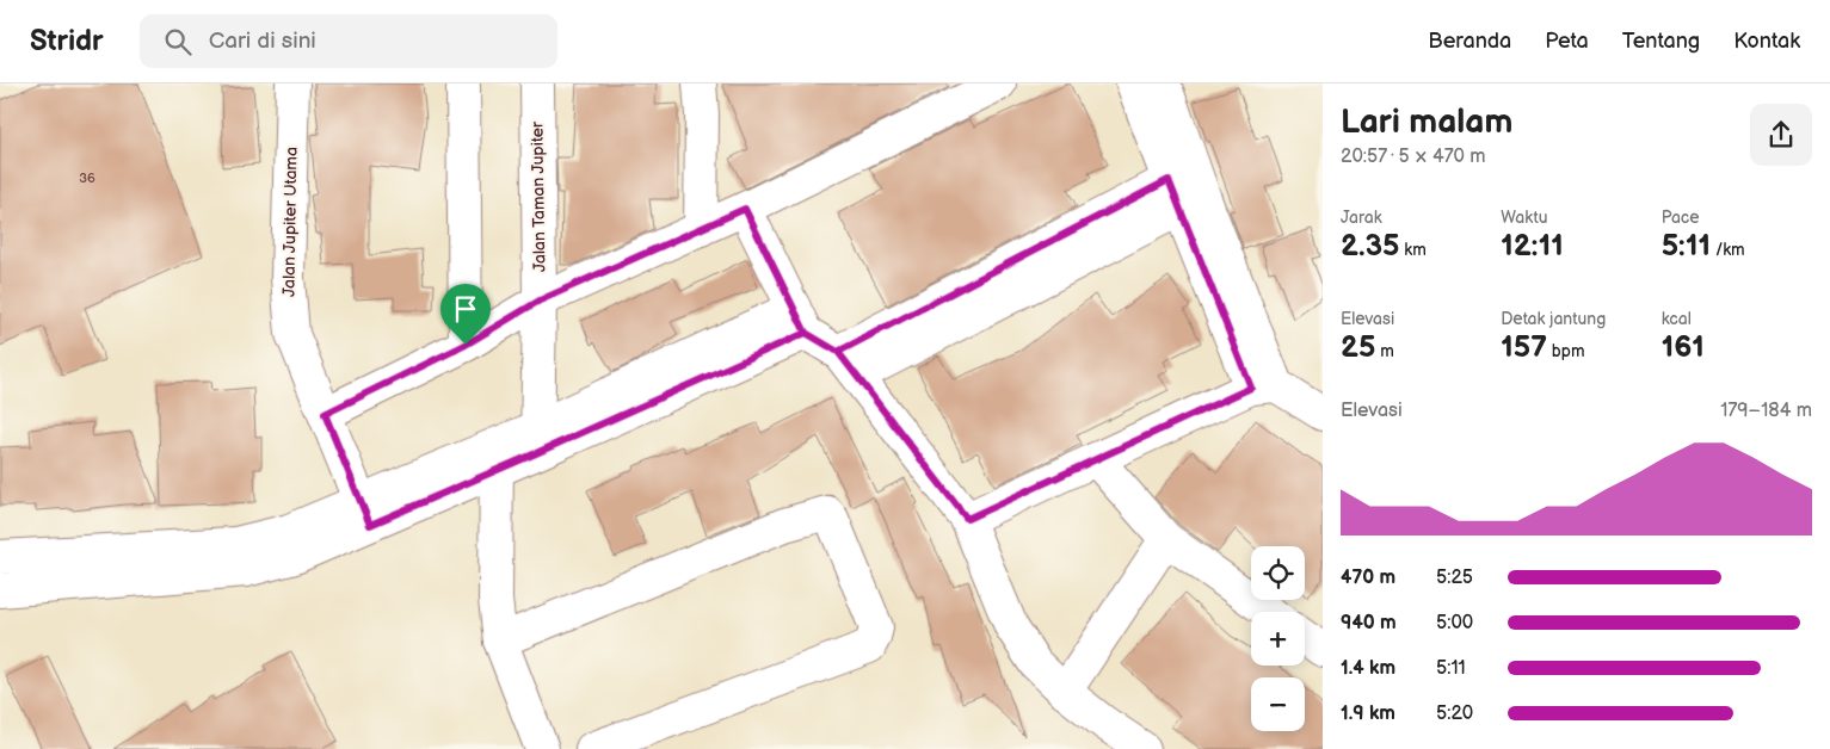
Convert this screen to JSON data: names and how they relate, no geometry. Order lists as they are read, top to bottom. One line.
{"streets":{"street":["Jalan Taman Jupiter","Jalan Jupiter Utama"]},"house_numbers":["36"],"page":{"header":"Stridr","search":"Cari di sini","nav":["Beranda","Peta","Tentang","Kontak"],"heading":["Lari malam","20:57 · 5 × 470 m"],"stats":[["Jarak","2.35 km"],["Waktu","12:11"],["Pace","5:11 /km"],["Elevasi","25 m"],["Detak jantung","157 bpm"],["kcal","161"]],"chart":["Elevasi","179–184 m"],"map_buttons":["+","−"],"list":[{"name":"470 m","note":"5:25"},{"name":"940 m","note":"5:00"},{"name":"1.4 km","note":"5:11"},{"name":"1.9 km","note":"5:20"}]}}
